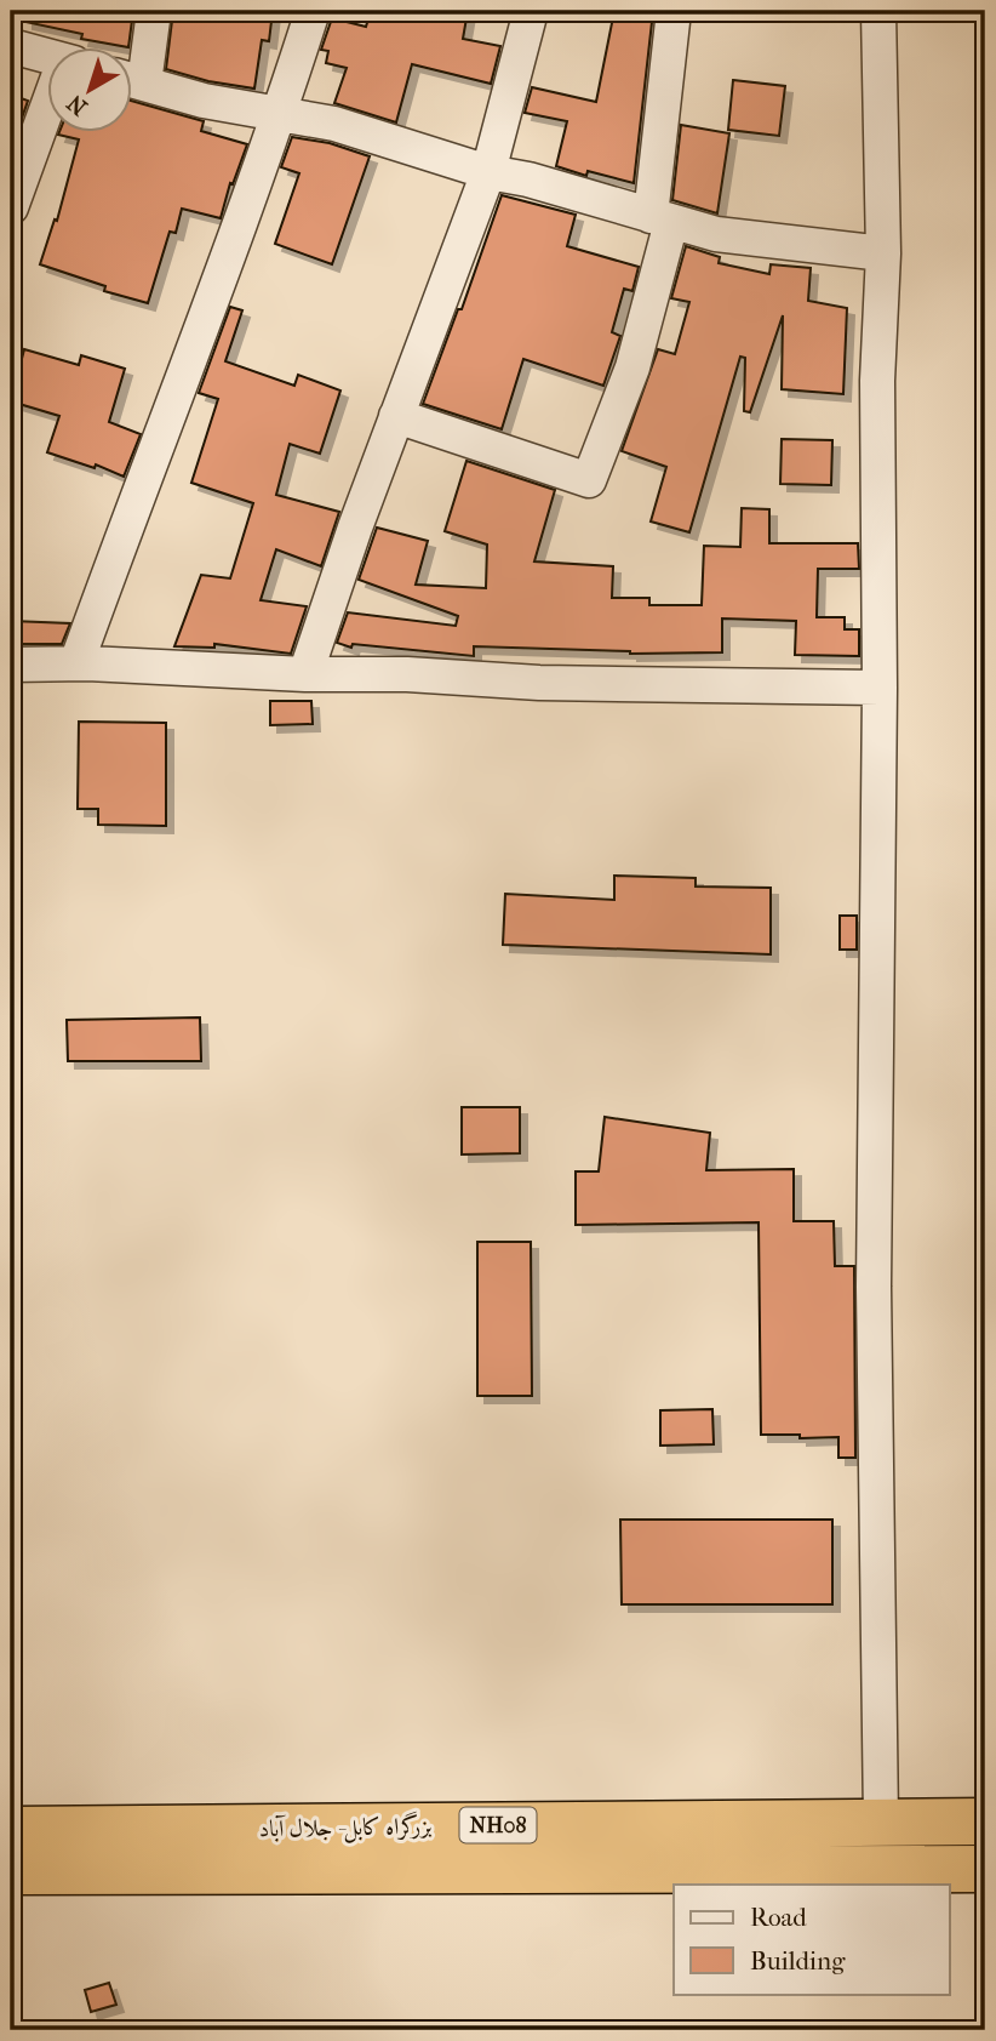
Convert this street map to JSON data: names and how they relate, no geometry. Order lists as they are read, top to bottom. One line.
{"streets":{"highway":["NH08","بزرگراه کابل- جلال آباد"]},"legend":["Road","Building"],"north":"bottom left"}
